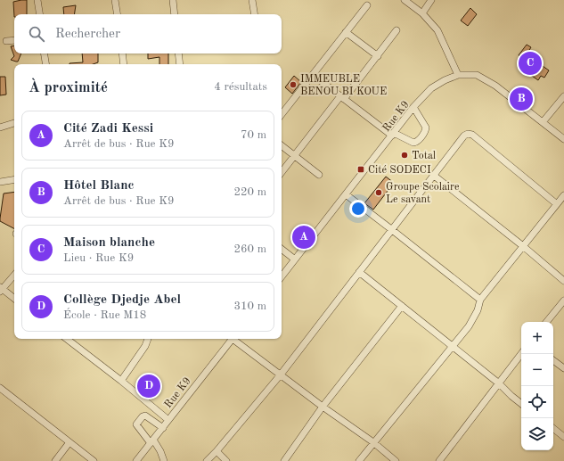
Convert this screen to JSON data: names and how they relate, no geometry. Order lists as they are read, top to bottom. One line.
{"streets":{"street":["Rue K9"]},"places":{"other":["IMMEUBLE BENOU BI KOUE","Total","Groupe Scolaire Le savant"],"transit":["Cité SODECI"]},"page":{"search":"Rechercher","pins":["C","B","A","D"],"heading":["À proximité","4 résultats"],"list":[{"mark":"A","name":"Cité Zadi Kessi","note":"Arrêt de bus · Rue K9","value":"70 m"},{"mark":"B","name":"Hôtel Blanc","note":"Arrêt de bus · Rue K9","value":"220 m"},{"mark":"C","name":"Maison blanche","note":"Lieu · Rue K9","value":"260 m"},{"mark":"D","name":"Collège Djedje Abel","note":"École · Rue M18","value":"310 m"}],"map_buttons":["+","−"]}}
